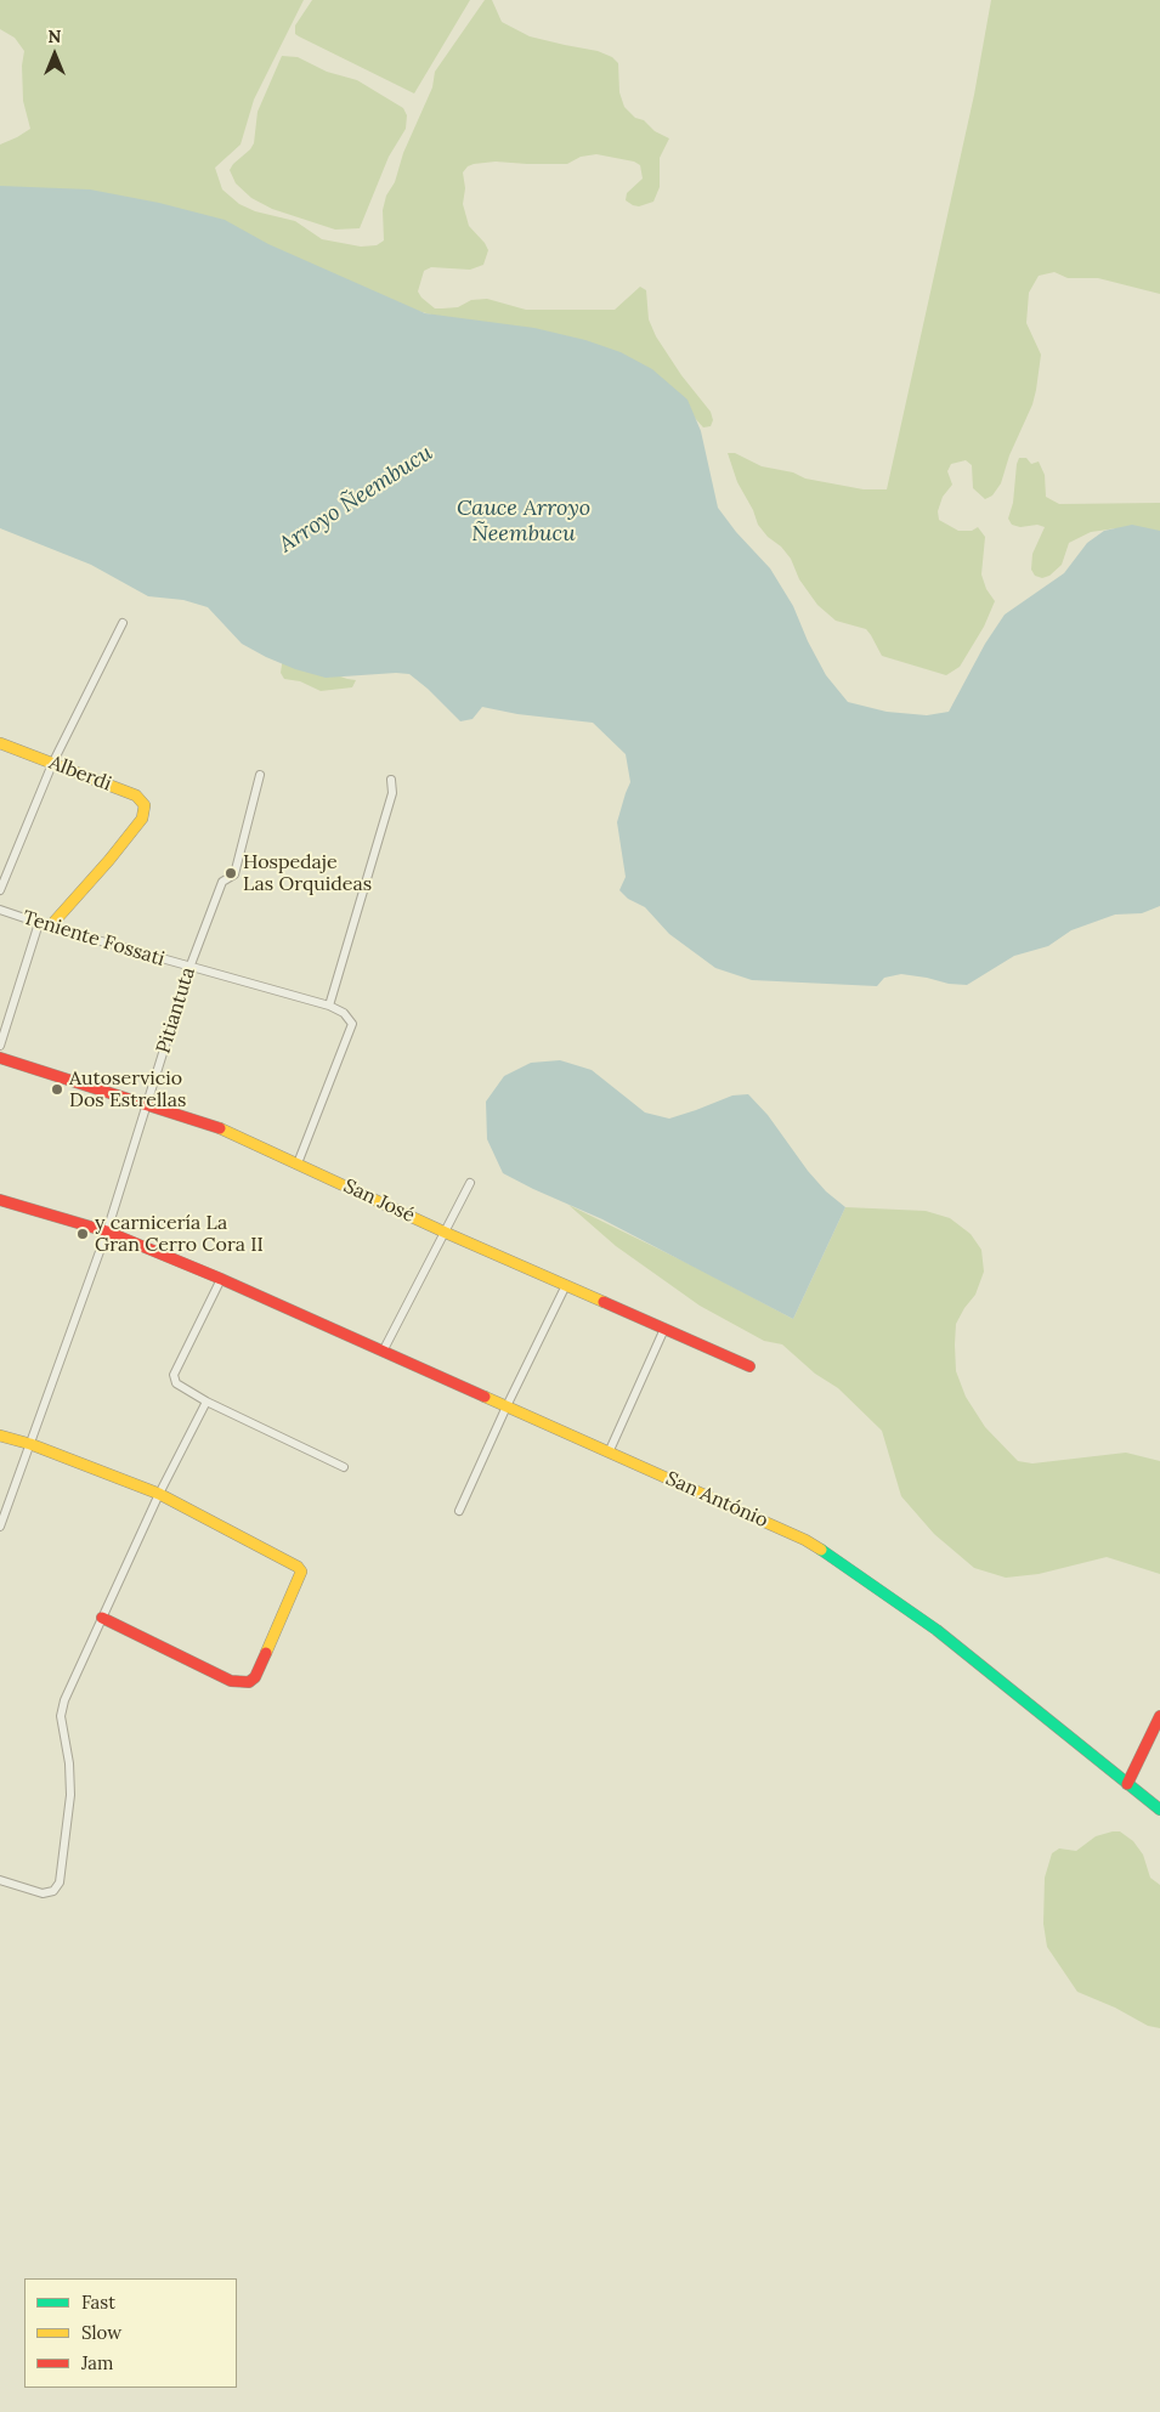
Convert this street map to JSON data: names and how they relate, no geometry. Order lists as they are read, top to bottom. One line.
{"streets":{"street":["Alberdi","Teniente Fossati","Pitiantuta","San José","San António"]},"crossings":[["Alberdi","Teniente Fossati"],["Teniente Fossati","Pitiantuta"],["Pitiantuta","San José"],["Pitiantuta","San António"]],"water":["Arroyo Ñeembucu","Cauce Arroyo Ñeembucu"],"places":["Hospedaje Las Orquideas","Autoservicio Dos Estrellas","y carnicería La Gran Cerro Cora II"],"legend":["Fast","Slow","Jam"],"north":"top"}
